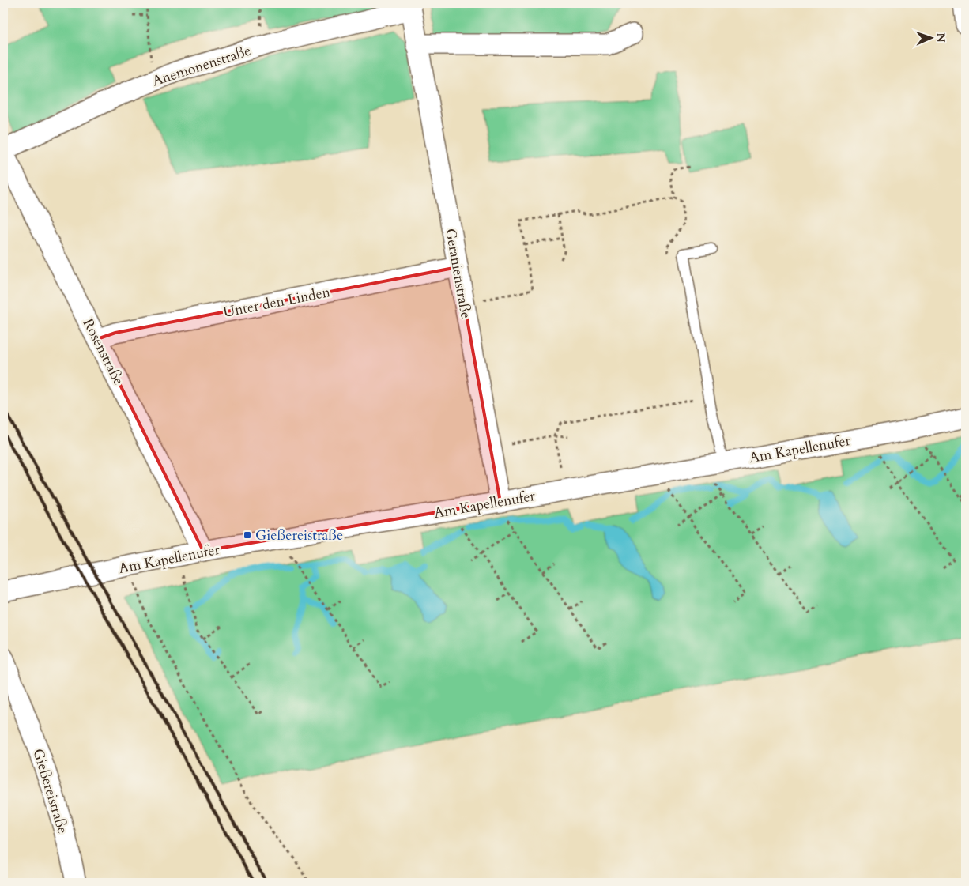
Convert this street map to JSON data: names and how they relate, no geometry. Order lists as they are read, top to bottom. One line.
{"streets":{"street":["Anemonenstraße","Geranienstraße","Unter den Linden","Rosenstraße","Am Kapellenufer","Gießereistraße"]},"crossings":[["Anemonenstraße","Geranienstraße"],["Anemonenstraße","Rosenstraße"],["Geranienstraße","Unter den Linden"],["Geranienstraße","Am Kapellenufer"],["Unter den Linden","Rosenstraße"],["Rosenstraße","Am Kapellenufer"]],"places":{"transit":["Gießereistraße"]},"north":"right"}
